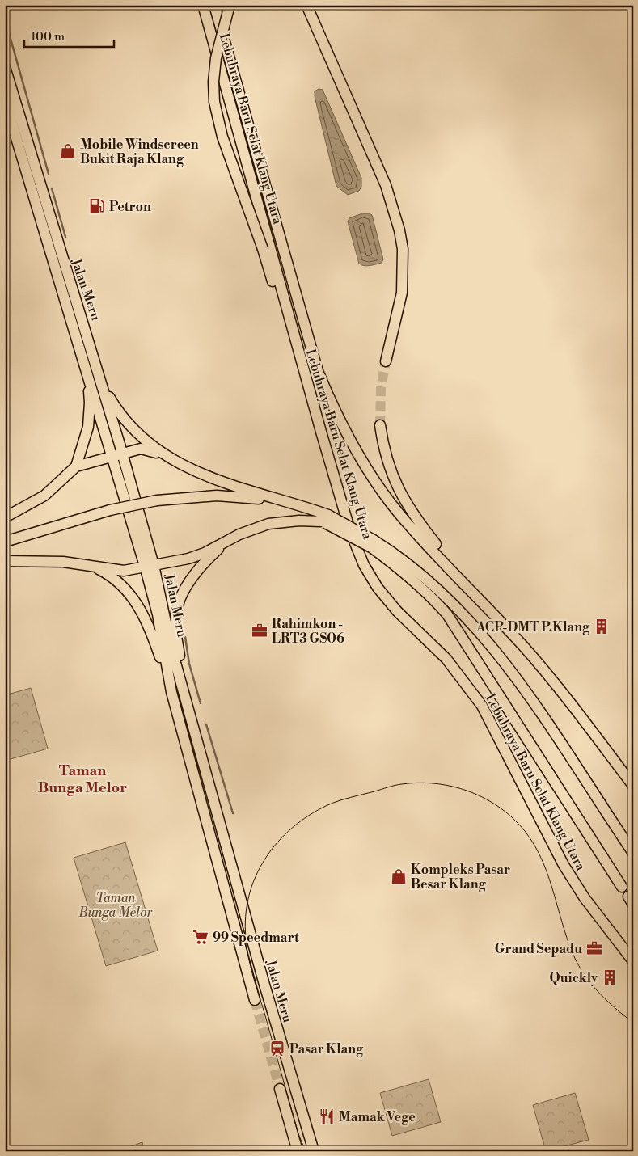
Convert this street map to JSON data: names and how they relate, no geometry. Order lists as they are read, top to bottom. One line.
{"streets":{"highway":["Lebuhraya Baru Selat Klang Utara","Jalan Meru"]},"districts":["Taman Bunga Melor"],"parks":["Taman Bunga Melor"],"places":{"shop":["Mobile Windscreen Bukit Raja Klang","Kompleks Pasar Besar Klang"],"fuel station":["Petron"],"building":["ACP-DMT P.Klang","Quickly"],"office":["Rahimkon - LRT3 GS06","Grand Sepadu"],"supermarket":["99 Speedmart"],"station":["Pasar Klang"],"restaurant":["Mamak Vege"]},"scale_bar":"100 m"}
